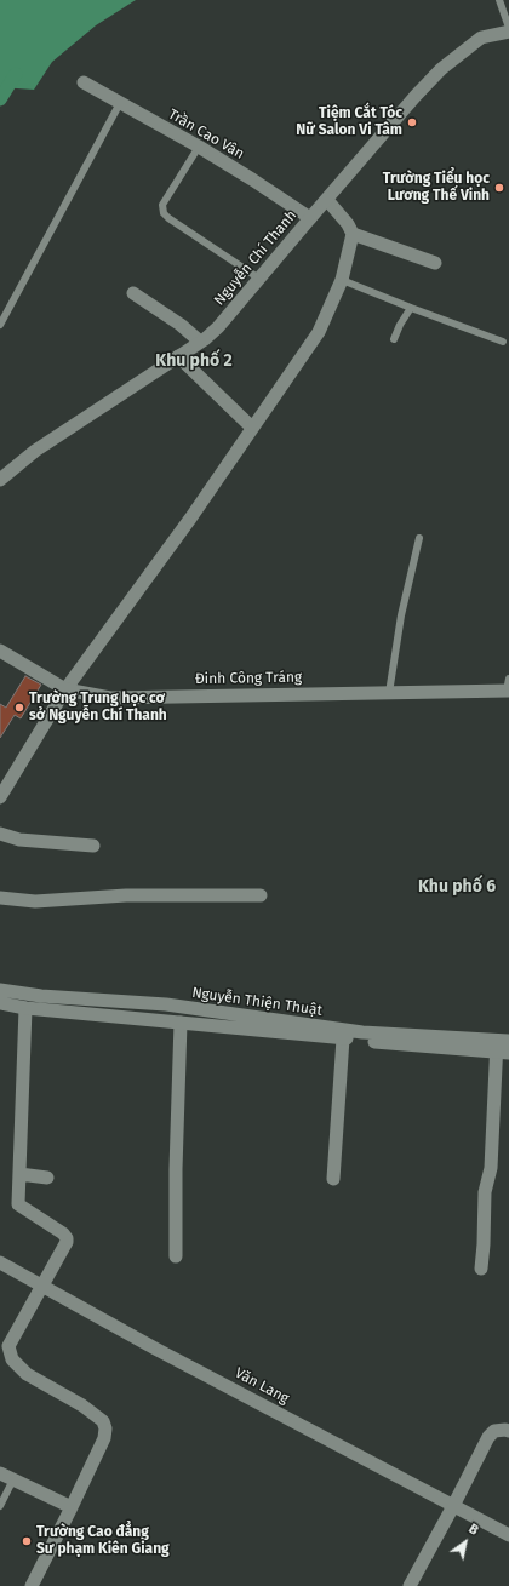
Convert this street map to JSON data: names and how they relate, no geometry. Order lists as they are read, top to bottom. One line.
{"streets":{"street":["Trần Cao Vân","Nguyễn Chí Thanh","Đinh Công Tráng","Nguyễn Thiện Thuật","Văn Lang"]},"crossings":[["Trần Cao Vân","Nguyễn Chí Thanh"]],"districts":["Khu phố 2","Khu phố 6"],"places":["Tiệm Cắt Tóc Nữ Salon Vi Tâm","Trường Tiểu học Lương Thế Vinh","Trường Trung học cơ sở Nguyễn Chí Thanh","Trường Cao đẳng Sư phạm Kiên Giang"],"north":"top right"}
